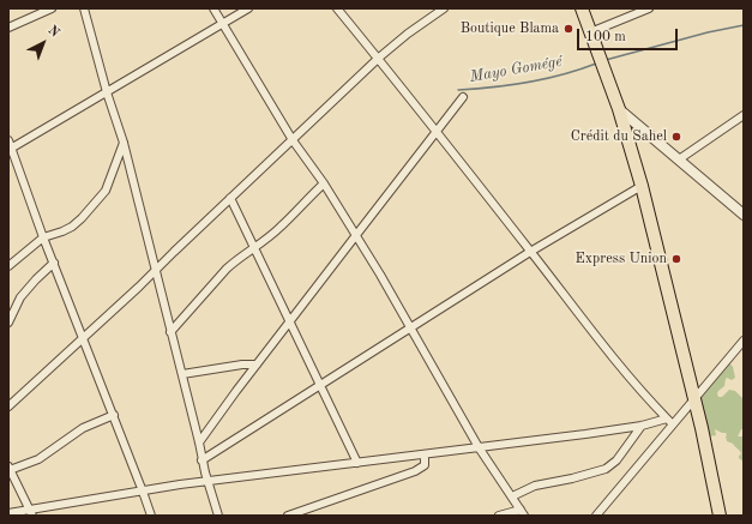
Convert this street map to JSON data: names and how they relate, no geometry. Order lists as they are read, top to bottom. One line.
{"water":["Mayo Gomégé"],"places":["Boutique Blama","Crédit du Sahel","Express Union"],"scale_bar":"100 m","north":"top right"}
